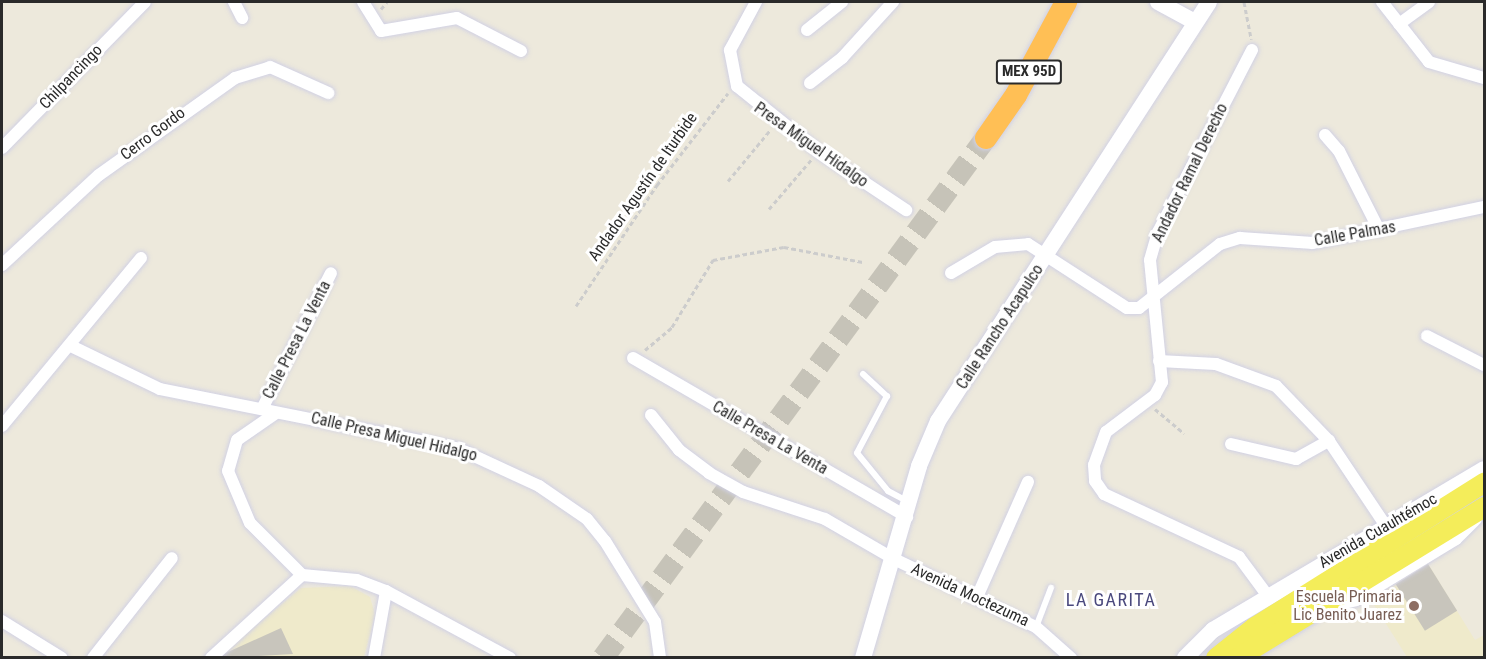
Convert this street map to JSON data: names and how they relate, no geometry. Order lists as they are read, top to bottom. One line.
{"streets":{"highway":["MEX 95D"],"main road":["Calle Rancho Acapulco","Avenida Cuauhtémoc"],"street":["Chilpancingo","Cerro Gordo","Presa Miguel Hidalgo","Andador Ramal Derecho","Calle Palmas","Calle Presa La Venta","Calle Presa Miguel Hidalgo","Avenida Moctezuma"],"path":["Andador Agustín de Iturbide"]},"crossings":[["Presa Miguel Hidalgo","Andador Agustín de Iturbide"],["Andador Ramal Derecho","Calle Palmas"],["Andador Ramal Derecho","Avenida Cuauhtémoc"],["Calle Rancho Acapulco","Calle Presa La Venta"],["Calle Rancho Acapulco","Avenida Moctezuma"],["Calle Presa La Venta","Calle Presa Miguel Hidalgo"]],"districts":["LA GARITA"],"places":["Escuela Primaria Lic Benito Juarez"]}
